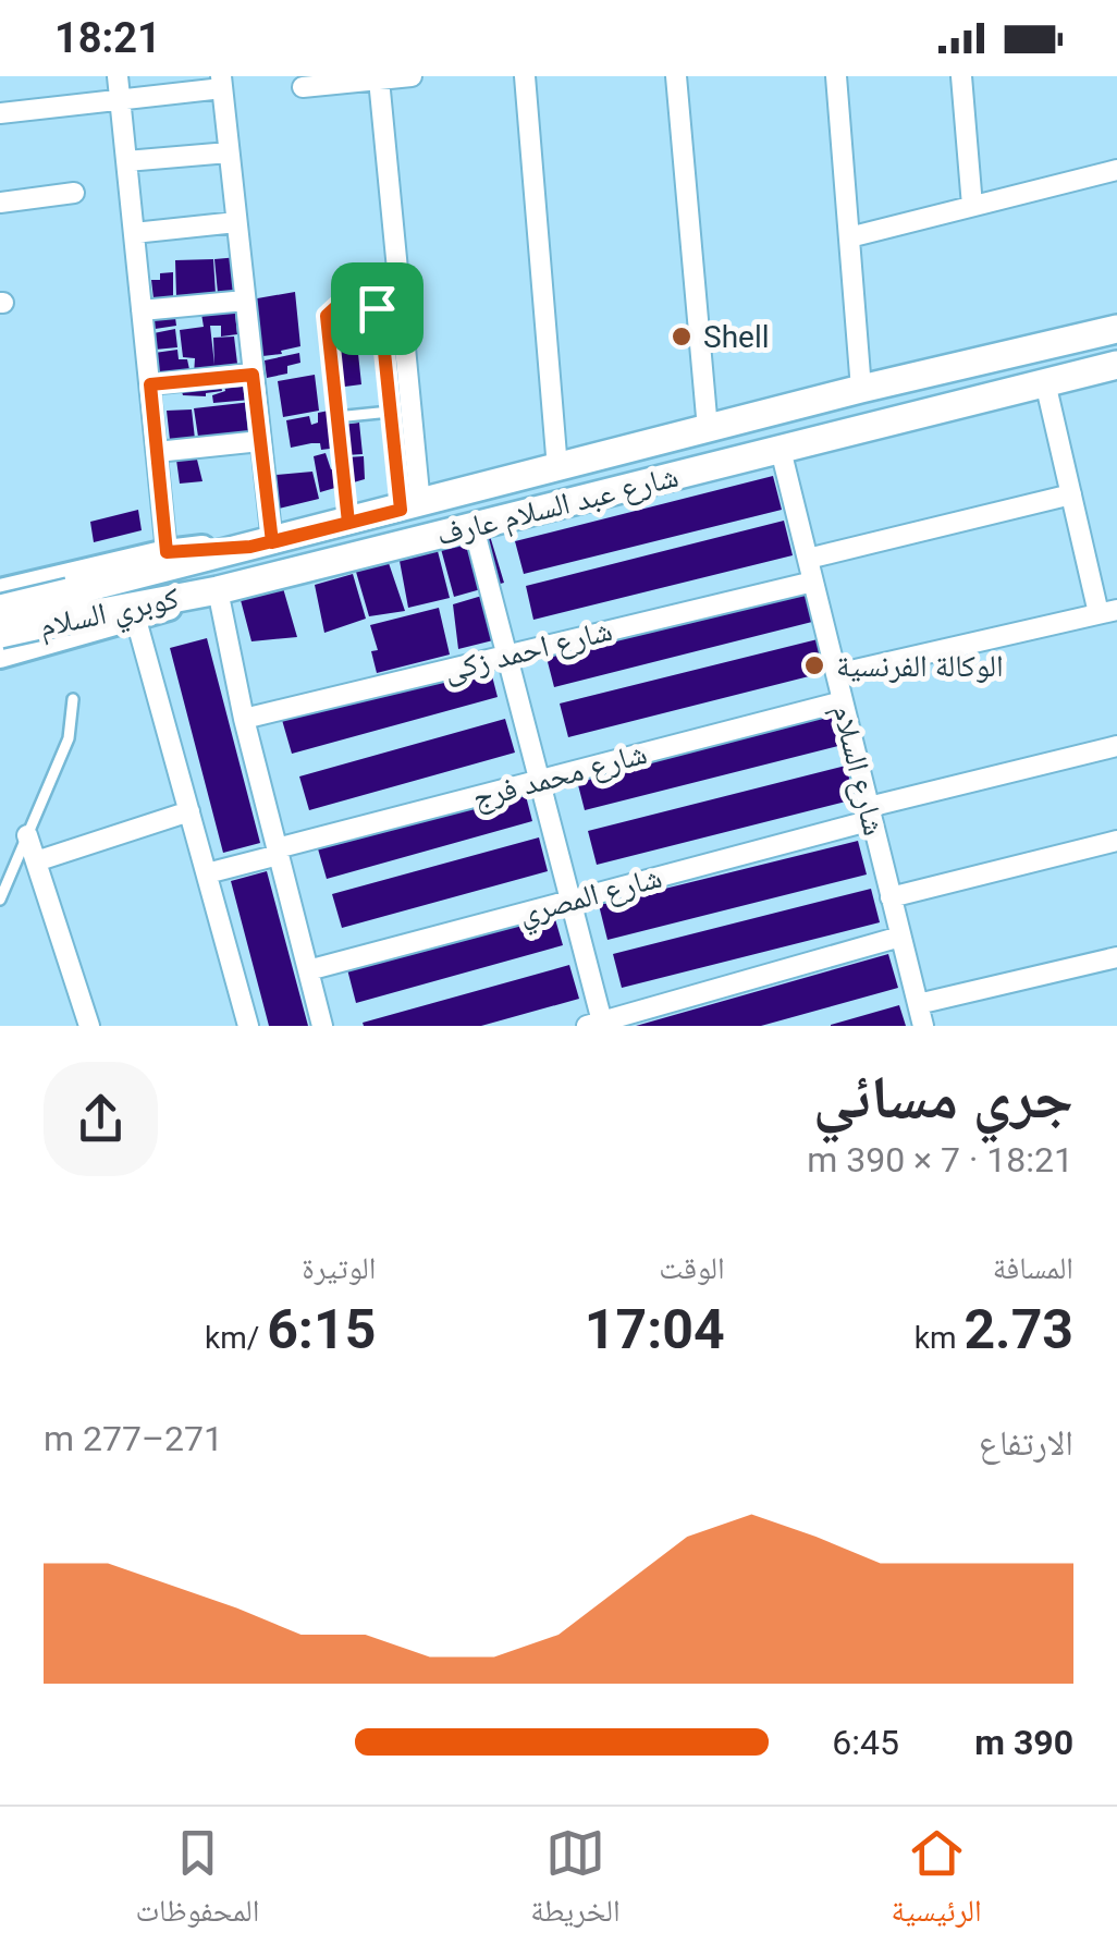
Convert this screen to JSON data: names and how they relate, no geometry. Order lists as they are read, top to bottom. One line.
{"streets":{"main road":["شارع عبد السلام عارف","كوبري السلام"],"street":["شارع احمد زكى","شارع السلام","شارع محمد فرج","شارع المصري"]},"crossings":[["شارع عبد السلام عارف","كوبري السلام"],["شارع عبد السلام عارف","شارع السلام"],["شارع احمد زكى","شارع السلام"],["شارع السلام","شارع محمد فرج"],["شارع السلام","شارع المصري"]],"places":["Shell","الوكالة الفرنسية"],"page":{"status":"18:21","heading":["جري مسائي","18:21 · 7 × 390 m"],"stats":[["المسافة","2.73 km"],["الوقت","17:04"],["الوتيرة","6:15 /km"]],"chart":["الارتفاع","271–277 m"],"list":[{"name":"390 m","note":"6:45"}],"tabs":["الرئيسية","الخريطة","المحفوظات"]}}
